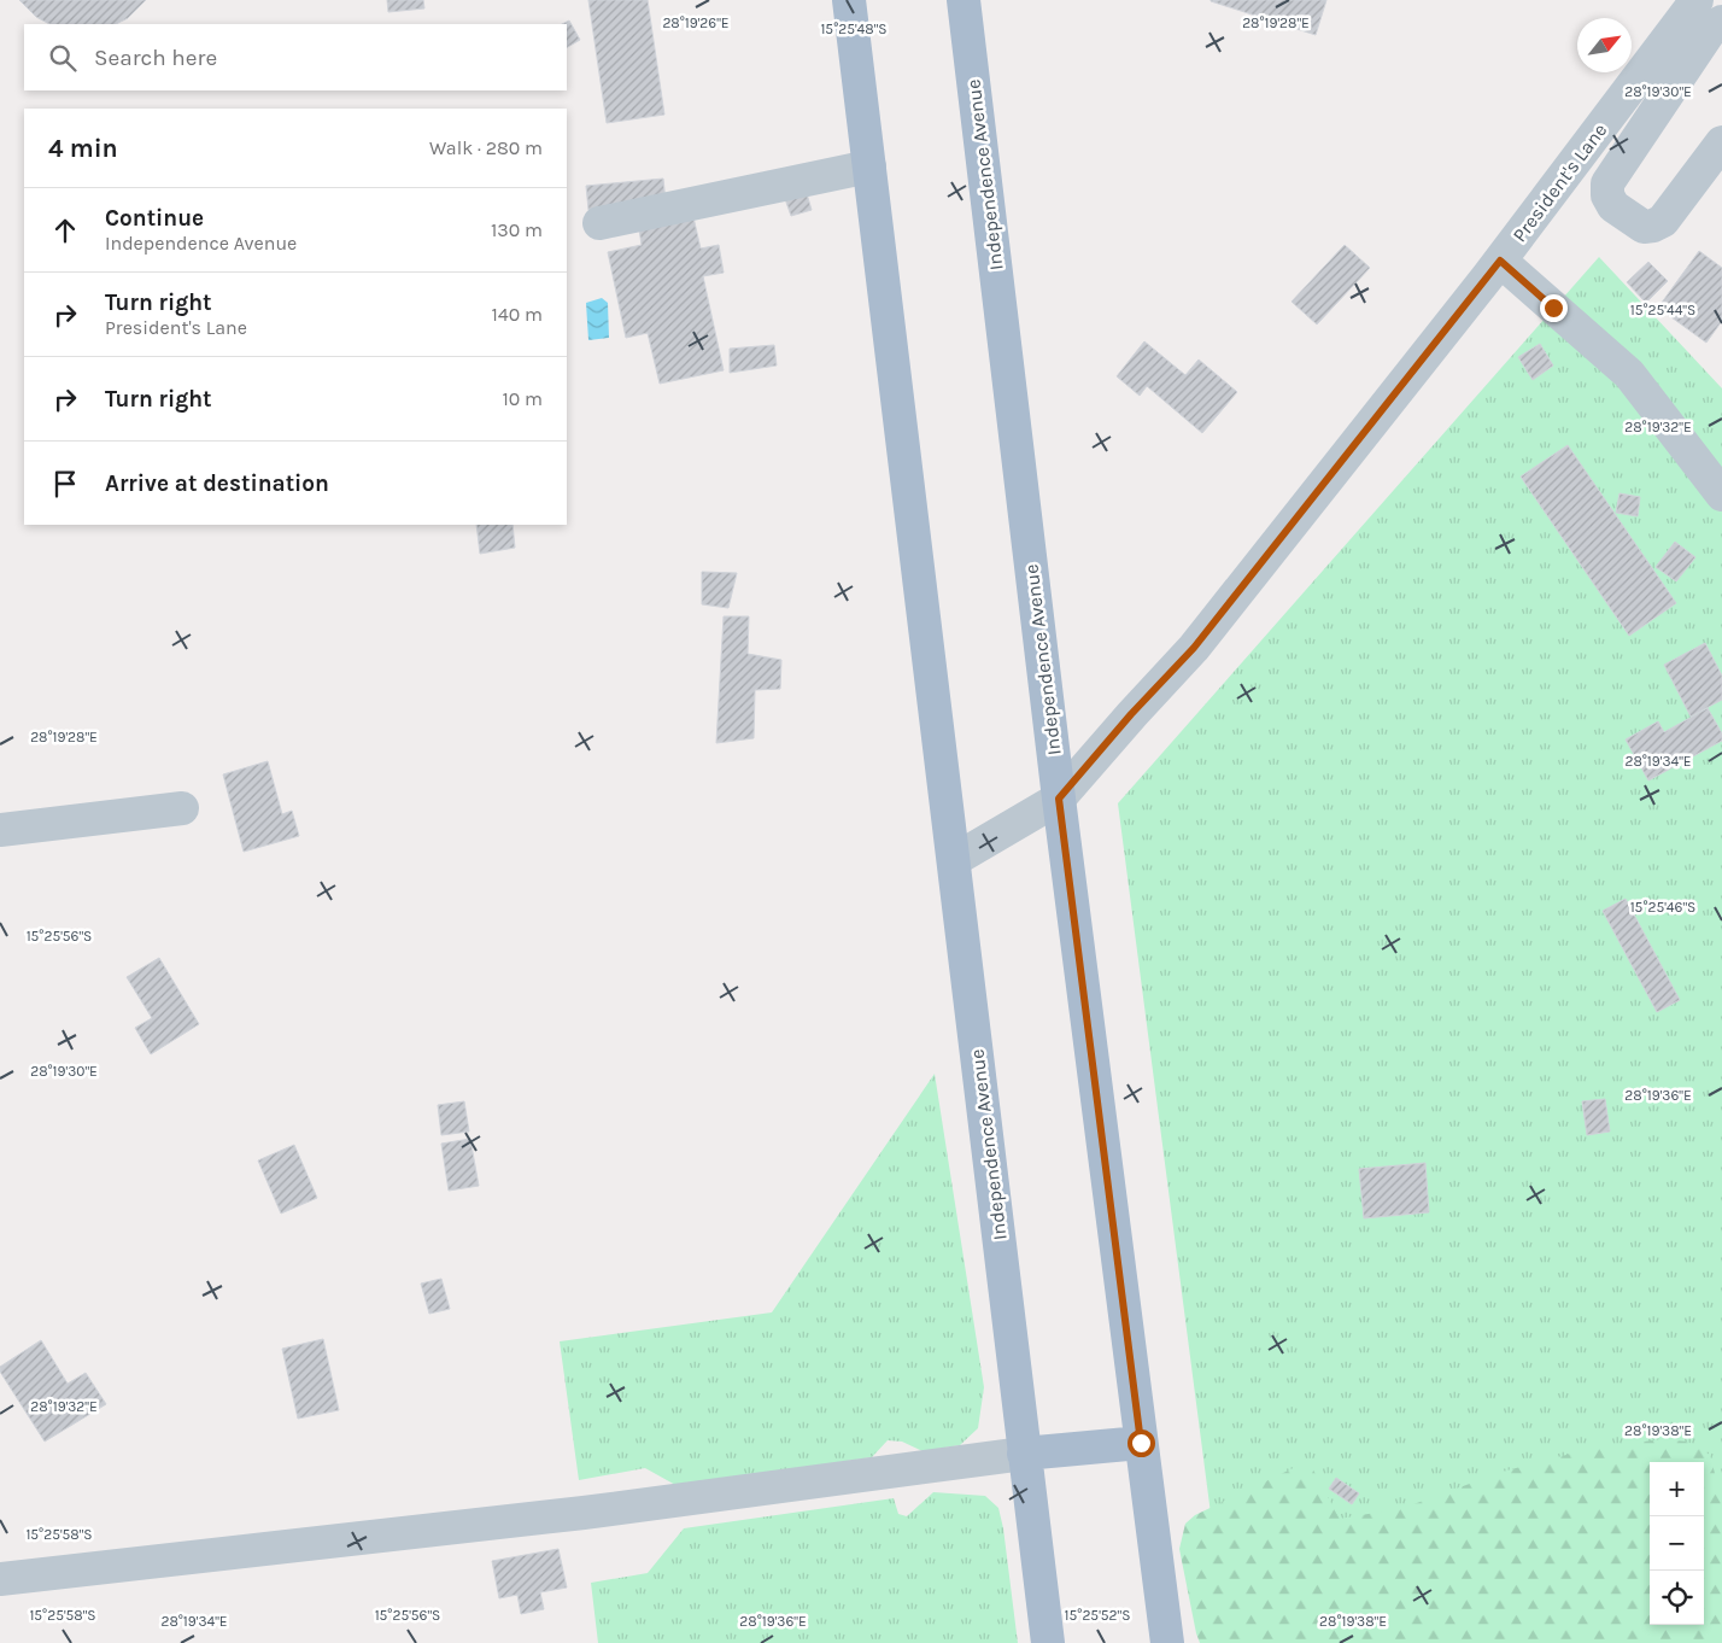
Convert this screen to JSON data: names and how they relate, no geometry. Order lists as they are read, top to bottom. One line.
{"streets":{"main road":["Independence Avenue"],"street":["President's Lane"]},"crossings":[["Independence Avenue","President's Lane"]],"north":"top right","page":{"search":"Search here","heading":["4 min","Walk · 280 m"],"list":[["Continue","Independence Avenue","130 m"],["Turn right","President's Lane","140 m"],["Turn right","10 m"],"Arrive at destination"],"map_buttons":["+","−"]},"coordinates":["28°19'26\"E","28°19'28\"E","15°25'48\"S","28°19'30\"E","15°25'44\"S","28°19'32\"E","28°19'34\"E","15°25'46\"S","15°25'56\"S","28°19'36\"E","28°19'38\"E","15°25'58\"S","15°25'52\"S"]}
